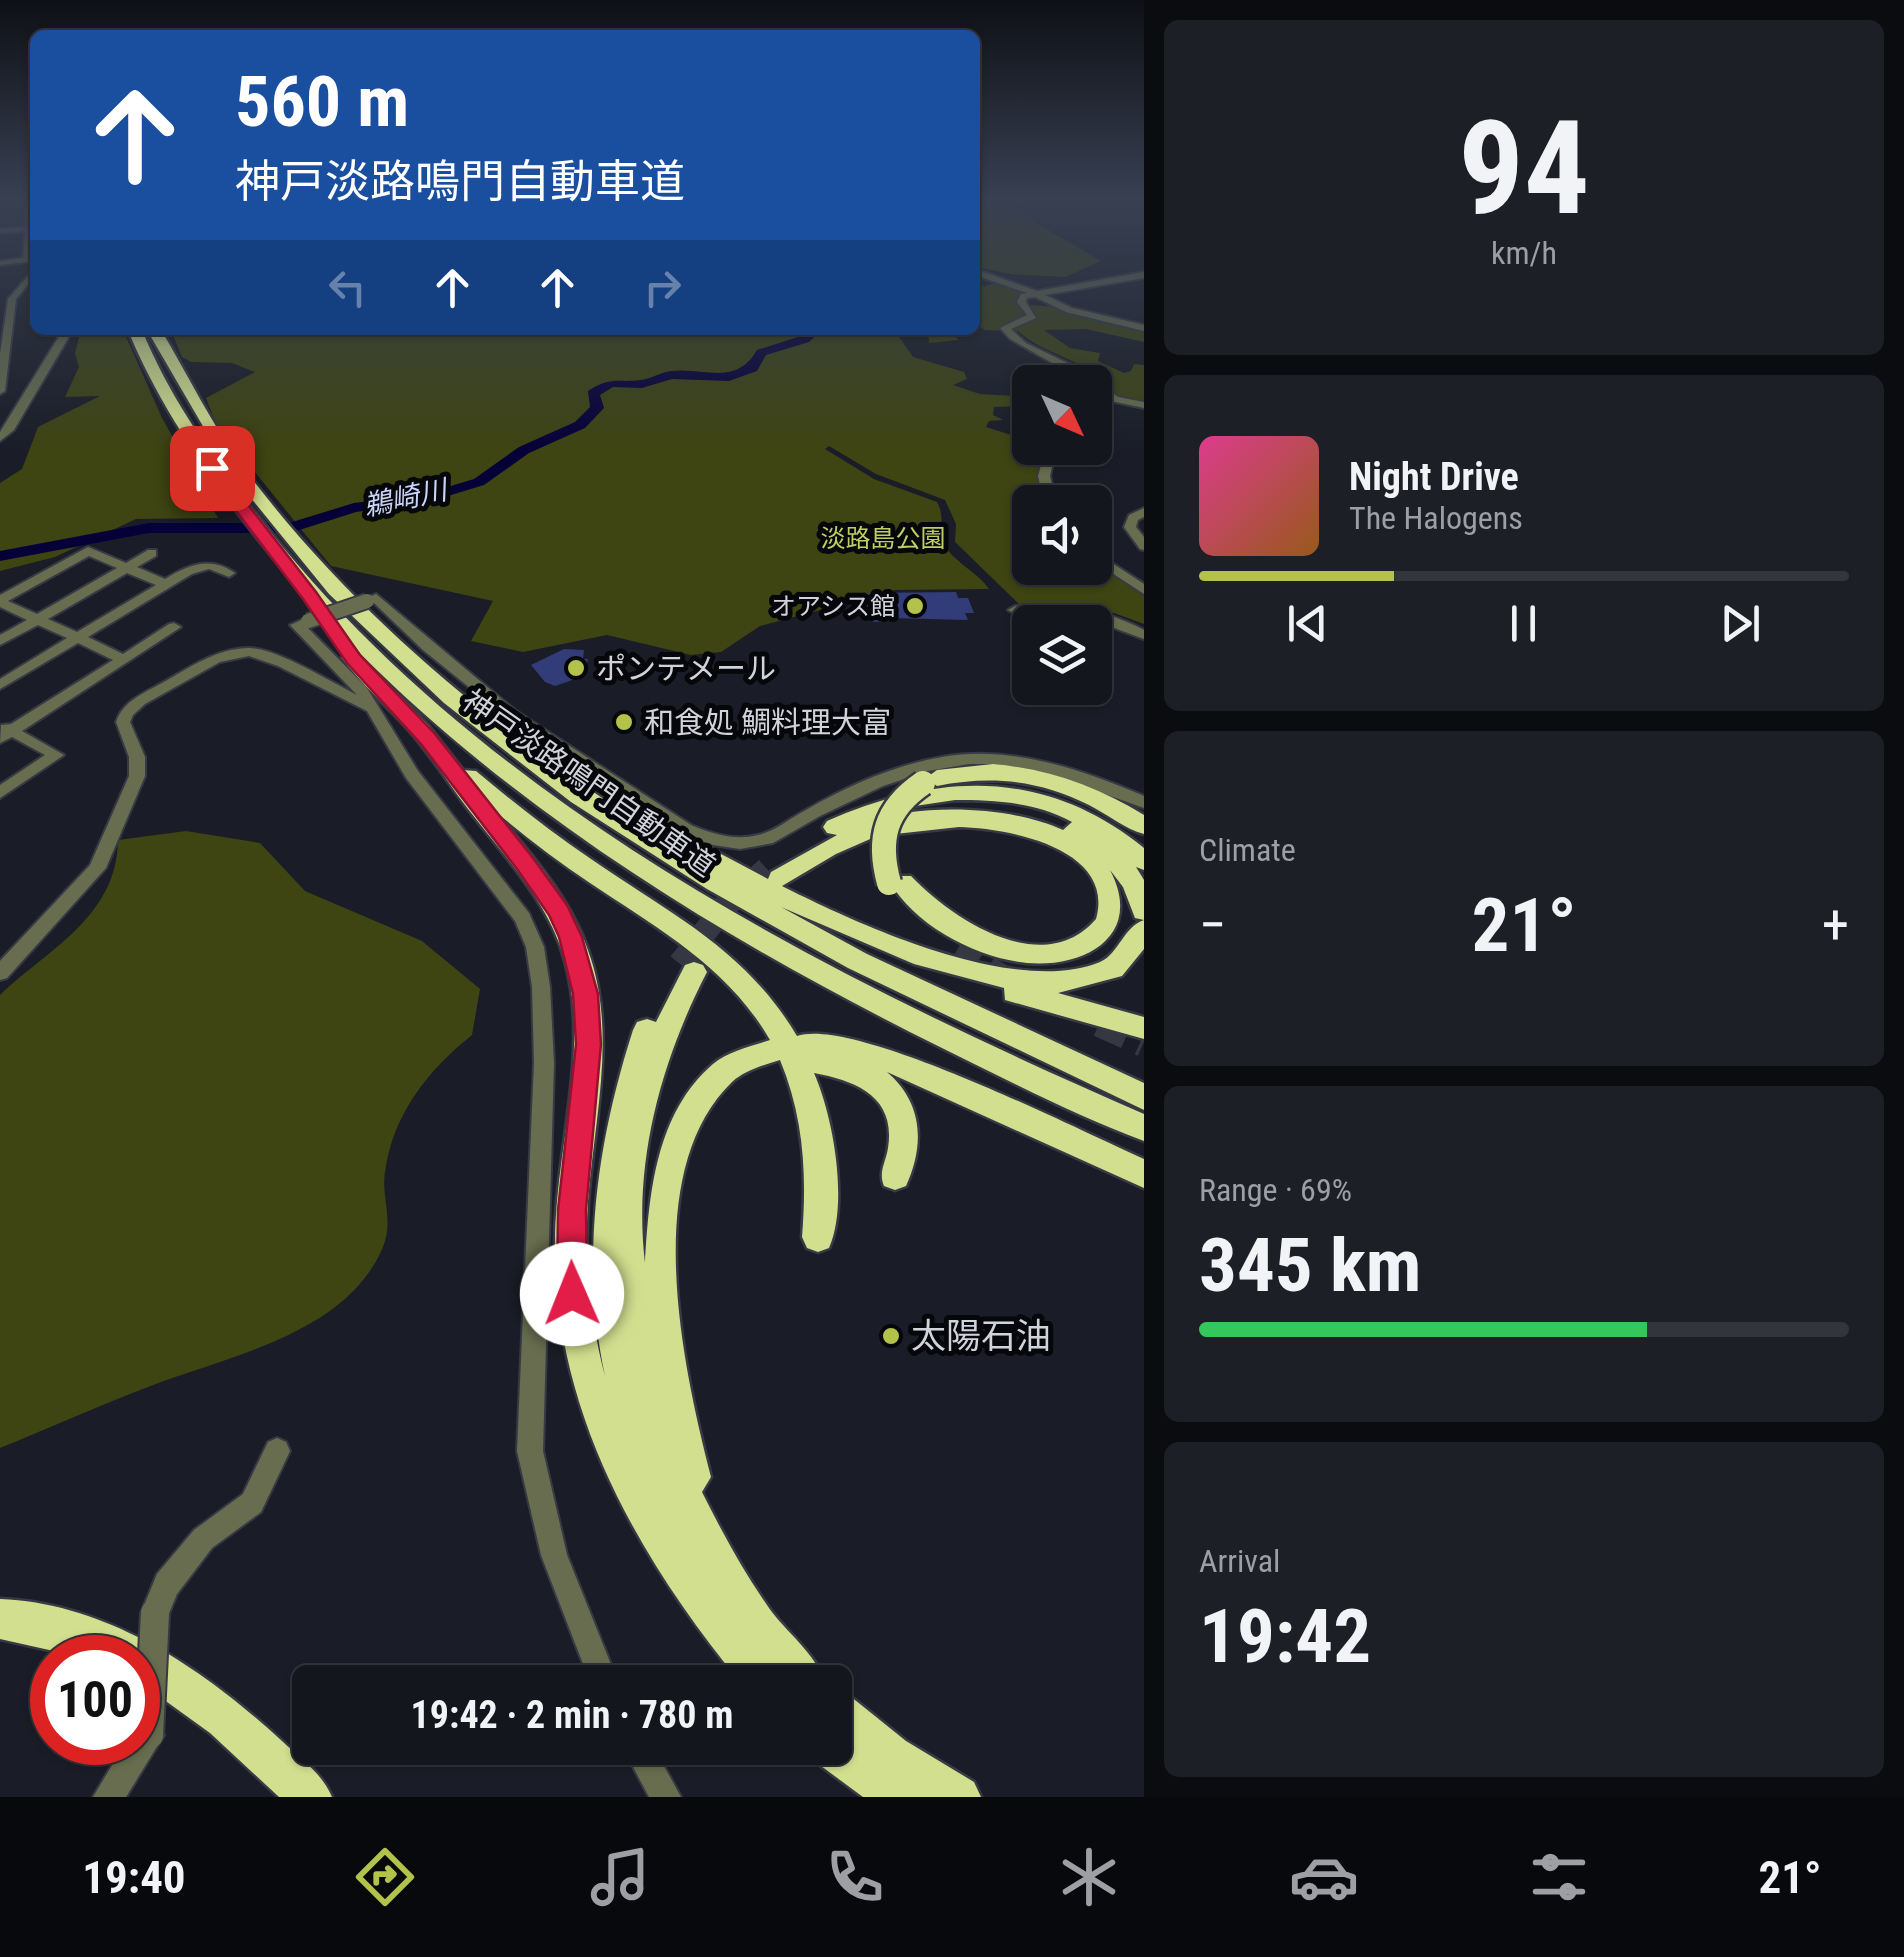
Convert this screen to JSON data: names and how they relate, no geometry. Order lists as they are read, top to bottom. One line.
{"streets":{"highway":["神戸淡路鳴門自動車道"]},"water":["鵜崎川"],"parks":["淡路島公園"],"places":["オアシス館","ポンテメール","和食処 鯛料理大富","太陽石油"],"north":"bottom right","page":{"tile":[["94","km/h"],"Climate",["Range · 69%","345 km"],["Arrival","19:42"]],"turn":["560 m","神戸淡路鳴門自動車道"],"song":["Night Drive","The Halogens"],"heat":["−","21°","+"],"limit":"100","trip":"19:42 · 2 min · 780 m","tabs":["19:40","21°"]}}
